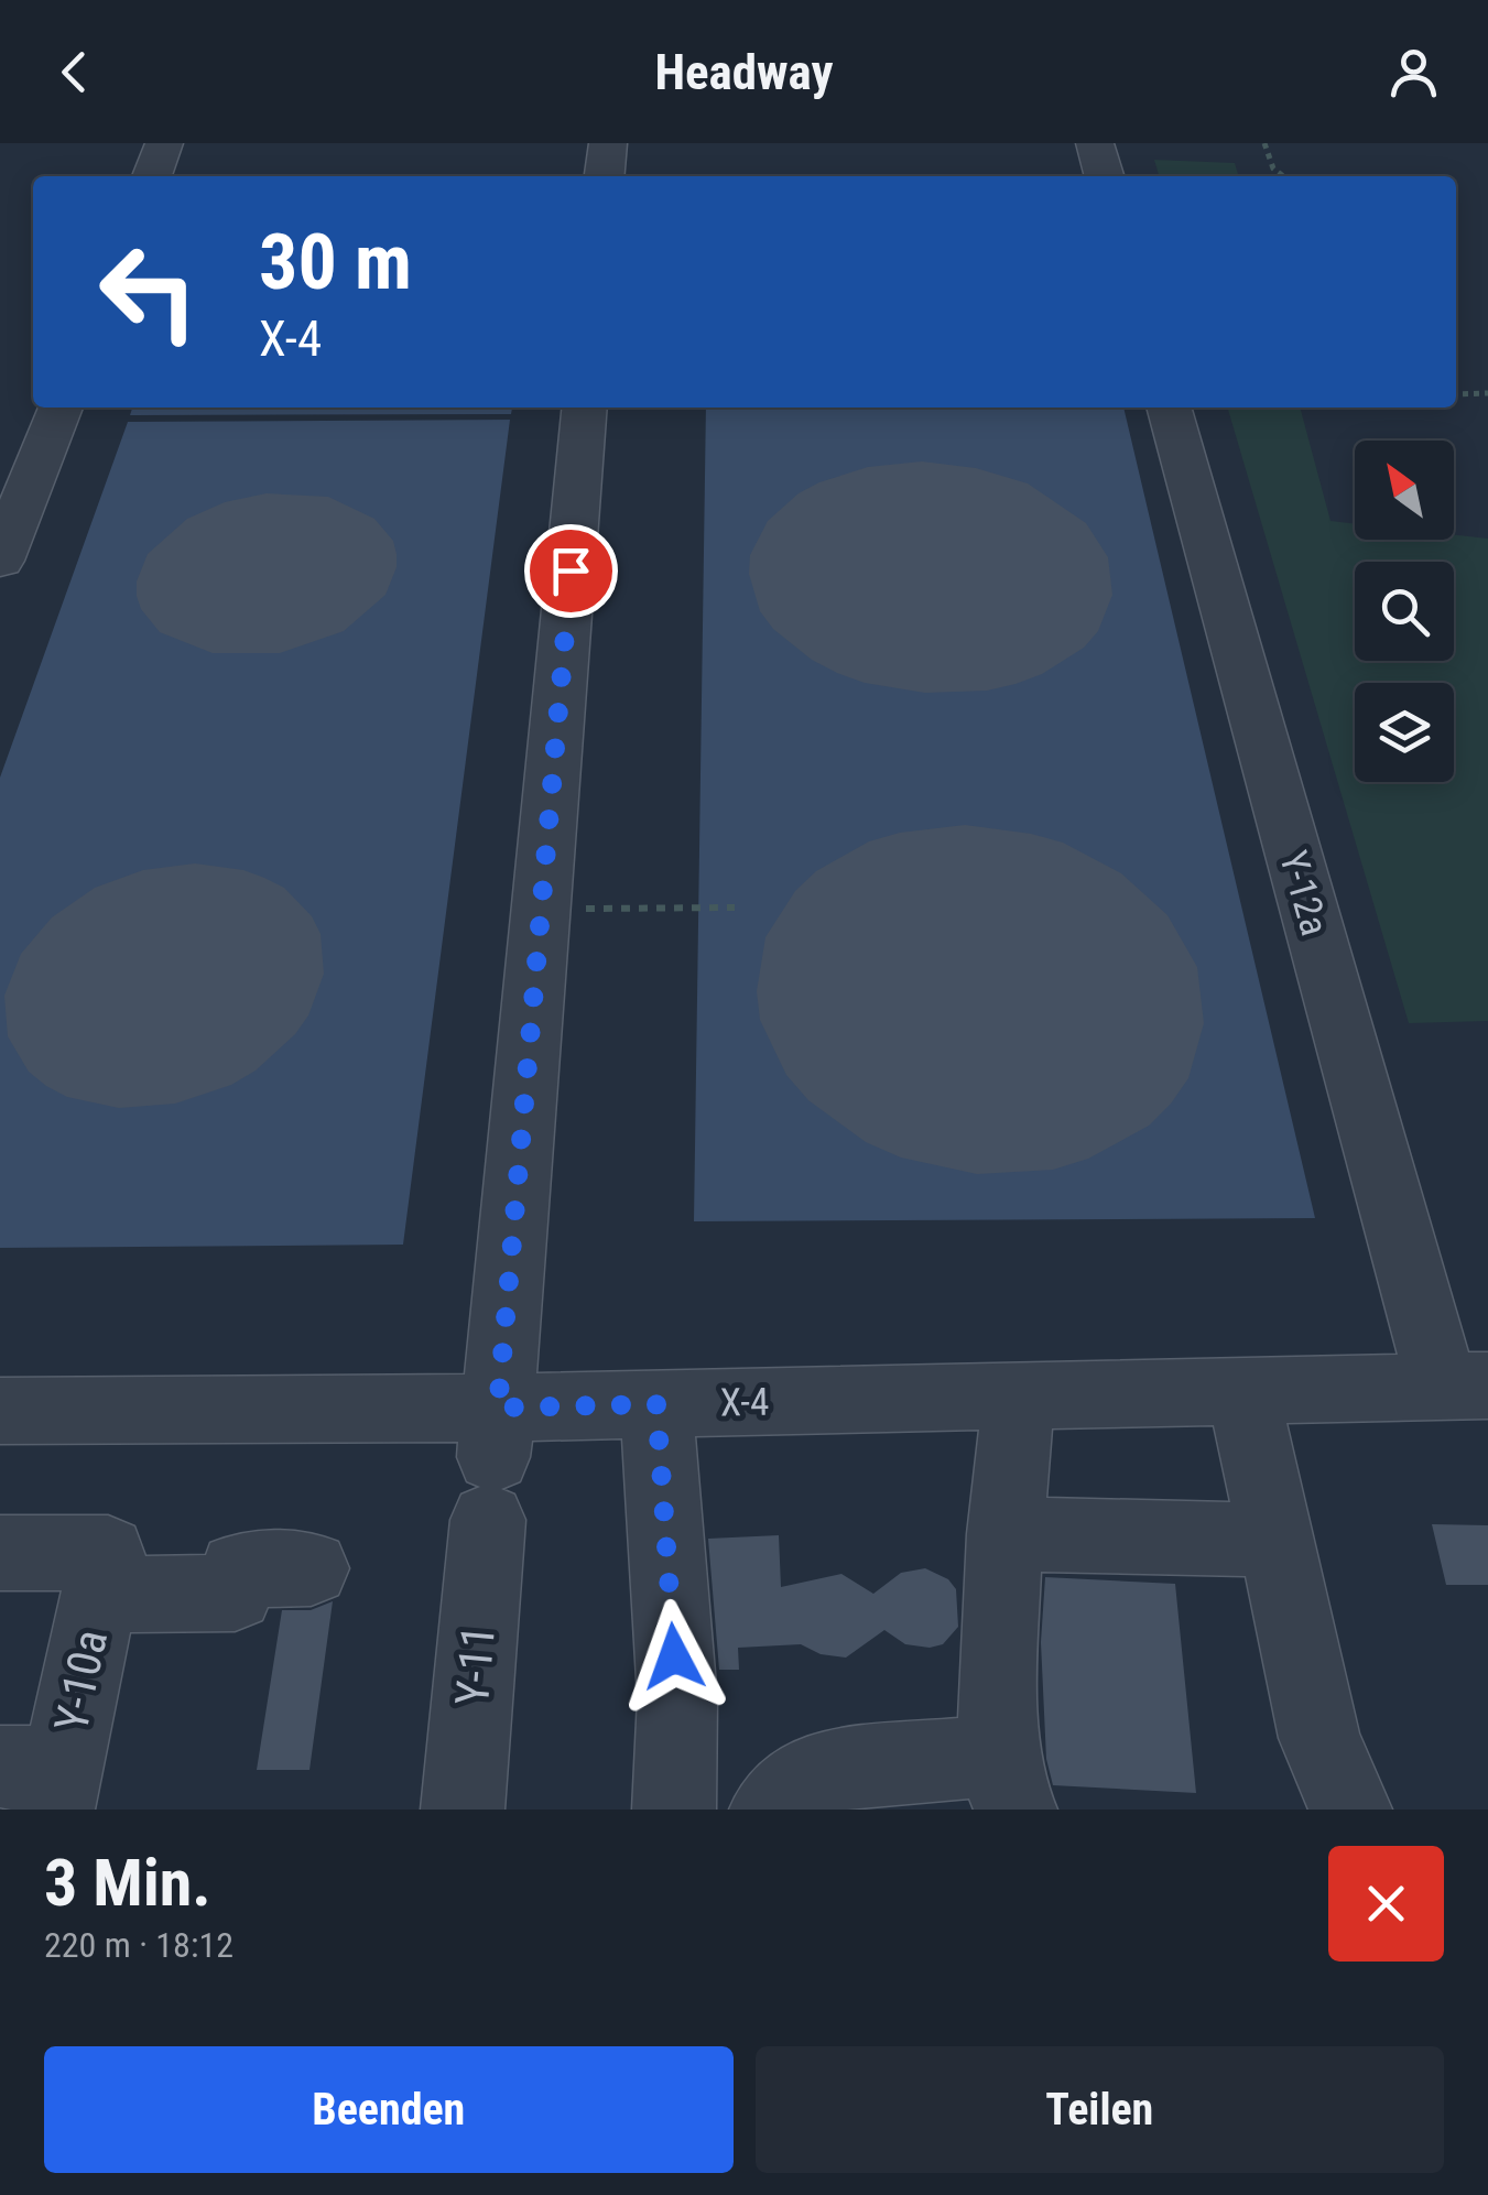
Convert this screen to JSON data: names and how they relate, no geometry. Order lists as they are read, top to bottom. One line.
{"streets":{"street":["Y-12a","X-4","Y-11","Y-10a"]},"crossings":[["Y-12a","X-4"],["X-4","Y-11"]],"north":"top left","page":{"header":"Headway","turn":["30 m","X-4"],"heading":["3 Min.","220 m · 18:12"],"buttons":["Beenden","Teilen"]}}
